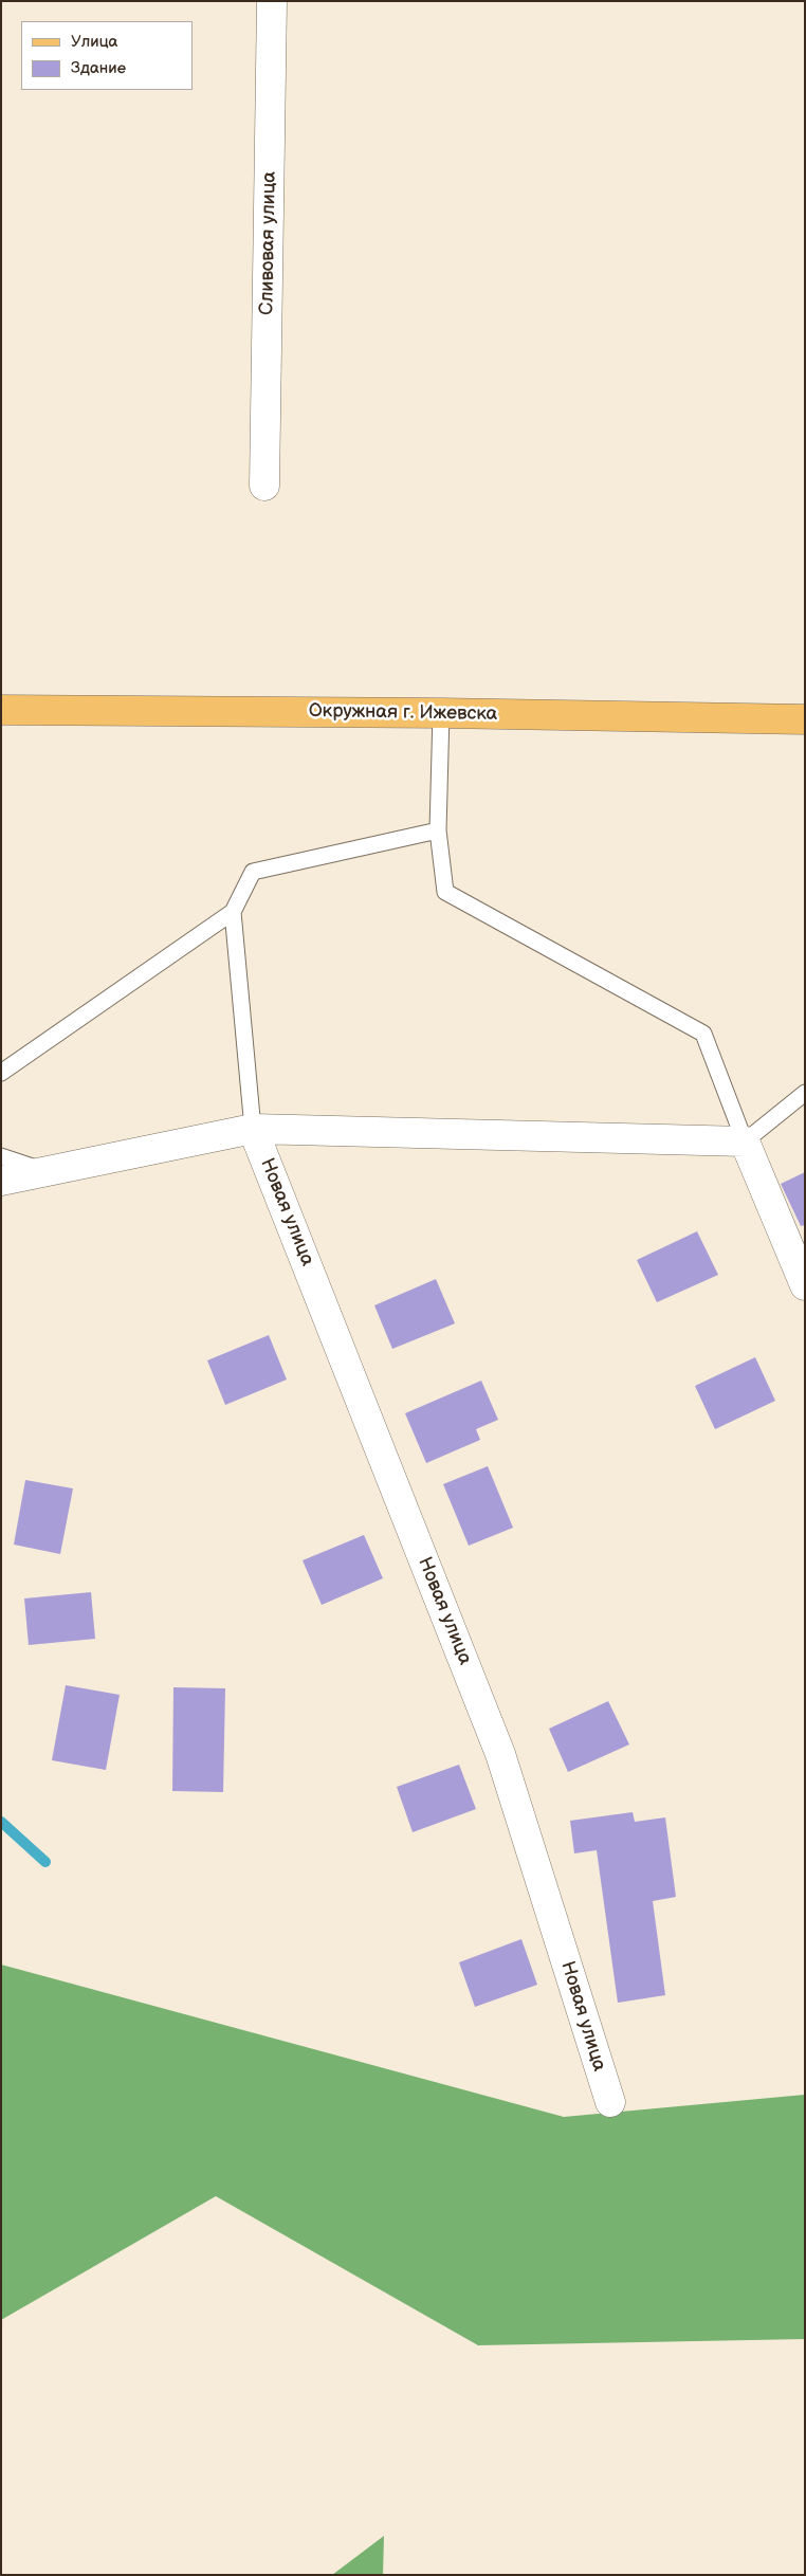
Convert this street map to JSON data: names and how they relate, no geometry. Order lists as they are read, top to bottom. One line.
{"streets":{"main road":["Окружная г. Ижевска"],"street":["Сливовая улица","Новая улица"]},"legend":["Улица","Здание"]}
